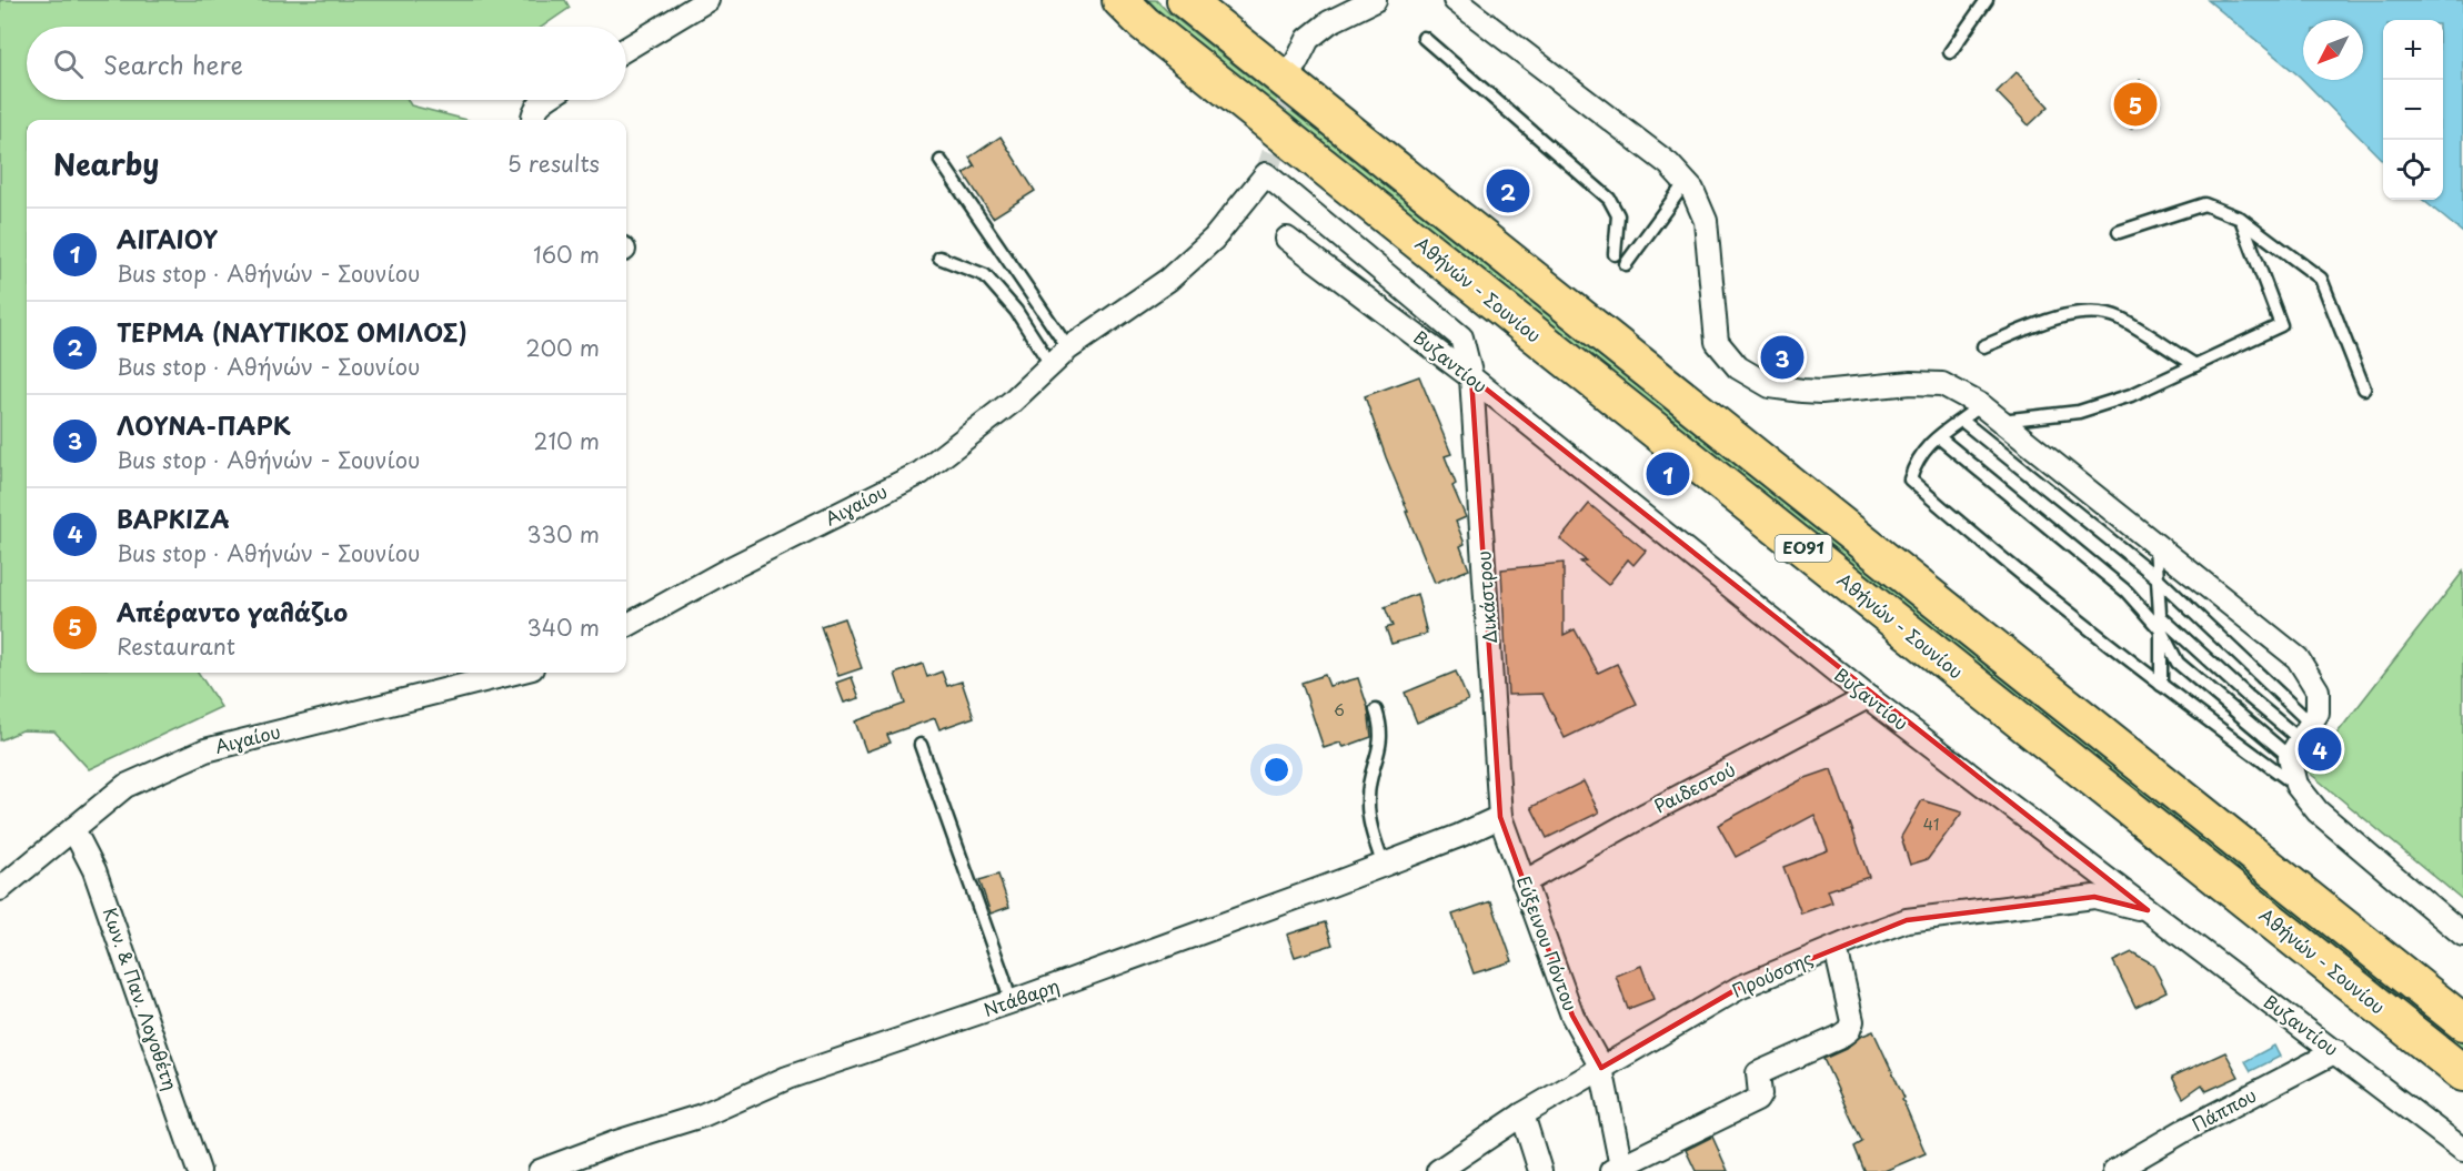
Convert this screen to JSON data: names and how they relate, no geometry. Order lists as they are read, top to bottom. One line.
{"streets":{"main road":["Αθήνών - Σουνίου","ΕΟ91"],"street":["Βυζαντίου","Αιγαίου","Δικάστρου","Ραιδεστού","Εύξεινου Πόντου","Προύσσης","Ντάβαρη","Κων. & Παν. Λογοθέτη","Πάππου"]},"crossings":[["Βυζαντίου","Δικάστρου"],["Βυζαντίου","Ραιδεστού"],["Βυζαντίου","Προύσσης"],["Βυζαντίου","Πάππου"],["Αιγαίου","Δικάστρου"],["Αιγαίου","Κων. & Παν. Λογοθέτη"],["Δικάστρου","Εύξεινου Πόντου"],["Δικάστρου","Ντάβαρη"],["Ραιδεστού","Εύξεινου Πόντου"],["Εύξεινου Πόντου","Προύσσης"],["Εύξεινου Πόντου","Ντάβαρη"]],"house_numbers":["6","41"],"north":"bottom left","page":{"map_buttons":["+","−"],"search":"Search here","pins":["5","2","3","1","4"],"heading":["Nearby","5 results"],"list":[{"mark":"1","name":"ΑΙΓΑΙΟΥ","note":"Bus stop · Αθήνών - Σουνίου","value":"160 m"},{"mark":"2","name":"ΤΕΡΜΑ (ΝΑΥΤΙΚΟΣ ΟΜΙΛΟΣ)","note":"Bus stop · Αθήνών - Σουνίου","value":"200 m"},{"mark":"3","name":"ΛΟΥΝΑ-ΠΑΡΚ","note":"Bus stop · Αθήνών - Σουνίου","value":"210 m"},{"mark":"4","name":"ΒΑΡΚΙΖΑ","note":"Bus stop · Αθήνών - Σουνίου","value":"330 m"},{"mark":"5","name":"Απέραντο γαλάζιο","note":"Restaurant","value":"340 m"}]}}
